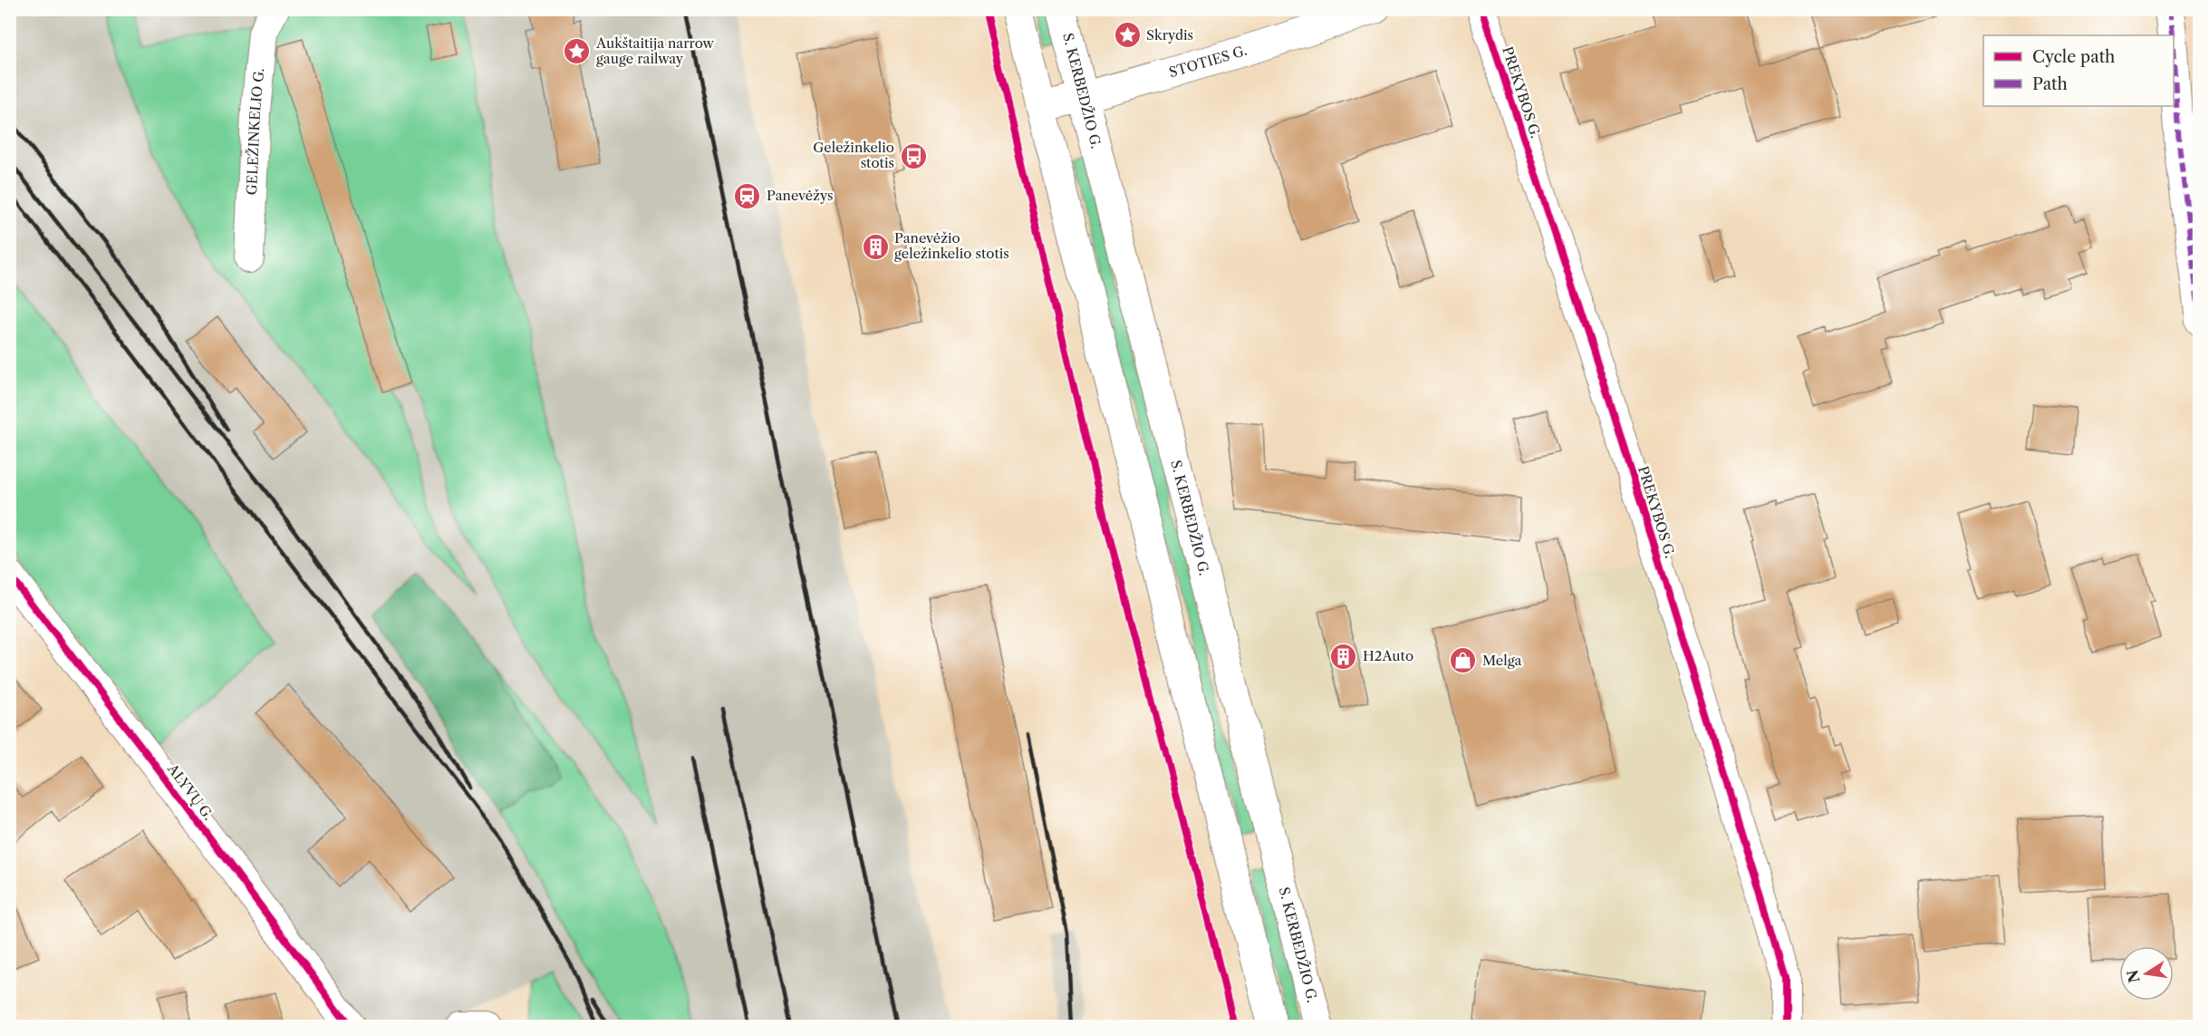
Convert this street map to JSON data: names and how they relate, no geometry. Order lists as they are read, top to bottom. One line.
{"streets":{"main road":["STOTIES G.","S. KERBEDŽIO G."],"street":["PREKYBOS G.","GELEŽINKELIO G.","ALYVŲ G."]},"crossings":[["STOTIES G.","S. KERBEDŽIO G."]],"places":{"place":["Skrydis","Aukštaitija narrow gauge railway"],"bus stop":["Geležinkelio stotis"],"station":["Panevėžys"],"building":["Panevėžio geležinkelio stotis","H2Auto"],"shop":["Melga"]},"legend":["Cycle path","Path"],"north":"left"}
